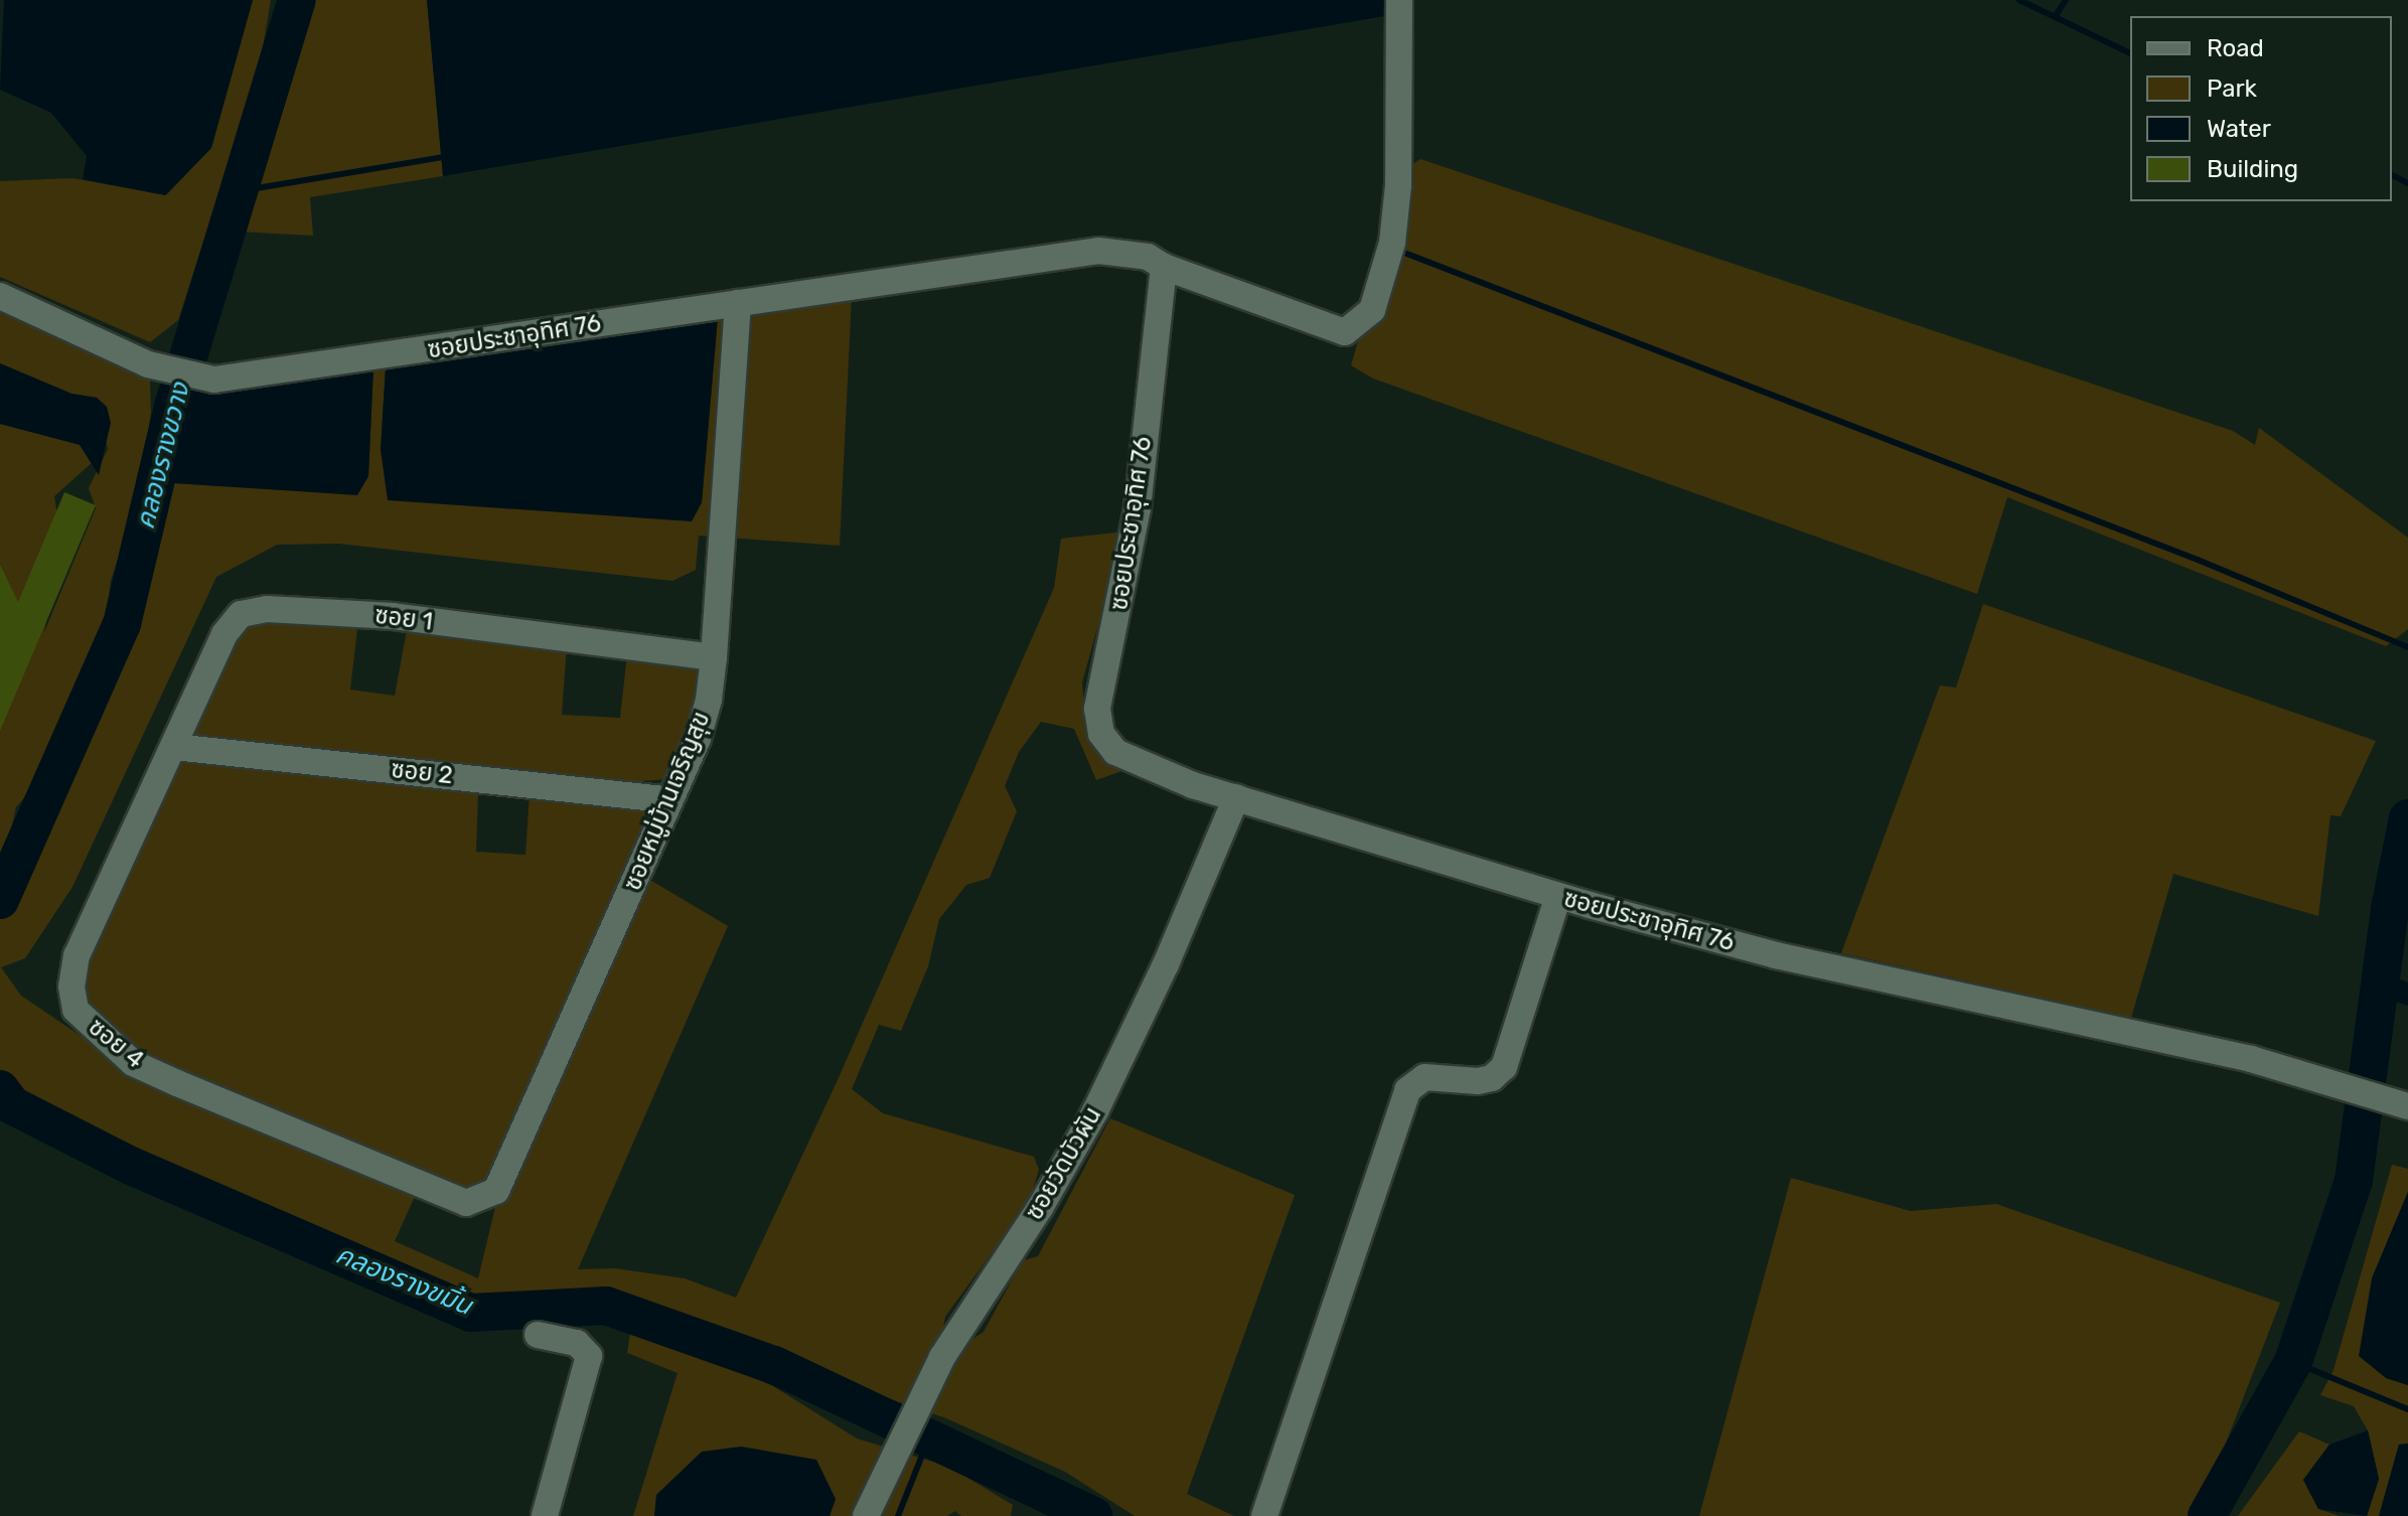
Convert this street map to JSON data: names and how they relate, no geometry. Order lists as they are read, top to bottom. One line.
{"streets":{"street":["ซอยประชาอุทิศ 76","ซอย 1","ซอย 2","ซอยหมู่บ้านเจริญสุข","ซอย 4","ซอยวัดบัวผัน"]},"crossings":[["ซอยประชาอุทิศ 76","ซอยหมู่บ้านเจริญสุข"],["ซอยประชาอุทิศ 76","ซอยวัดบัวผัน"],["ซอย 1","ซอย 2"],["ซอย 1","ซอยหมู่บ้านเจริญสุข"],["ซอย 1","ซอย 4"],["ซอย 2","ซอยหมู่บ้านเจริญสุข"],["ซอย 2","ซอย 4"],["ซอยหมู่บ้านเจริญสุข","ซอย 4"]],"water":["คลองรางขวาง","คลองรางขมิ้น"],"legend":["Road","Park","Water","Building"]}
